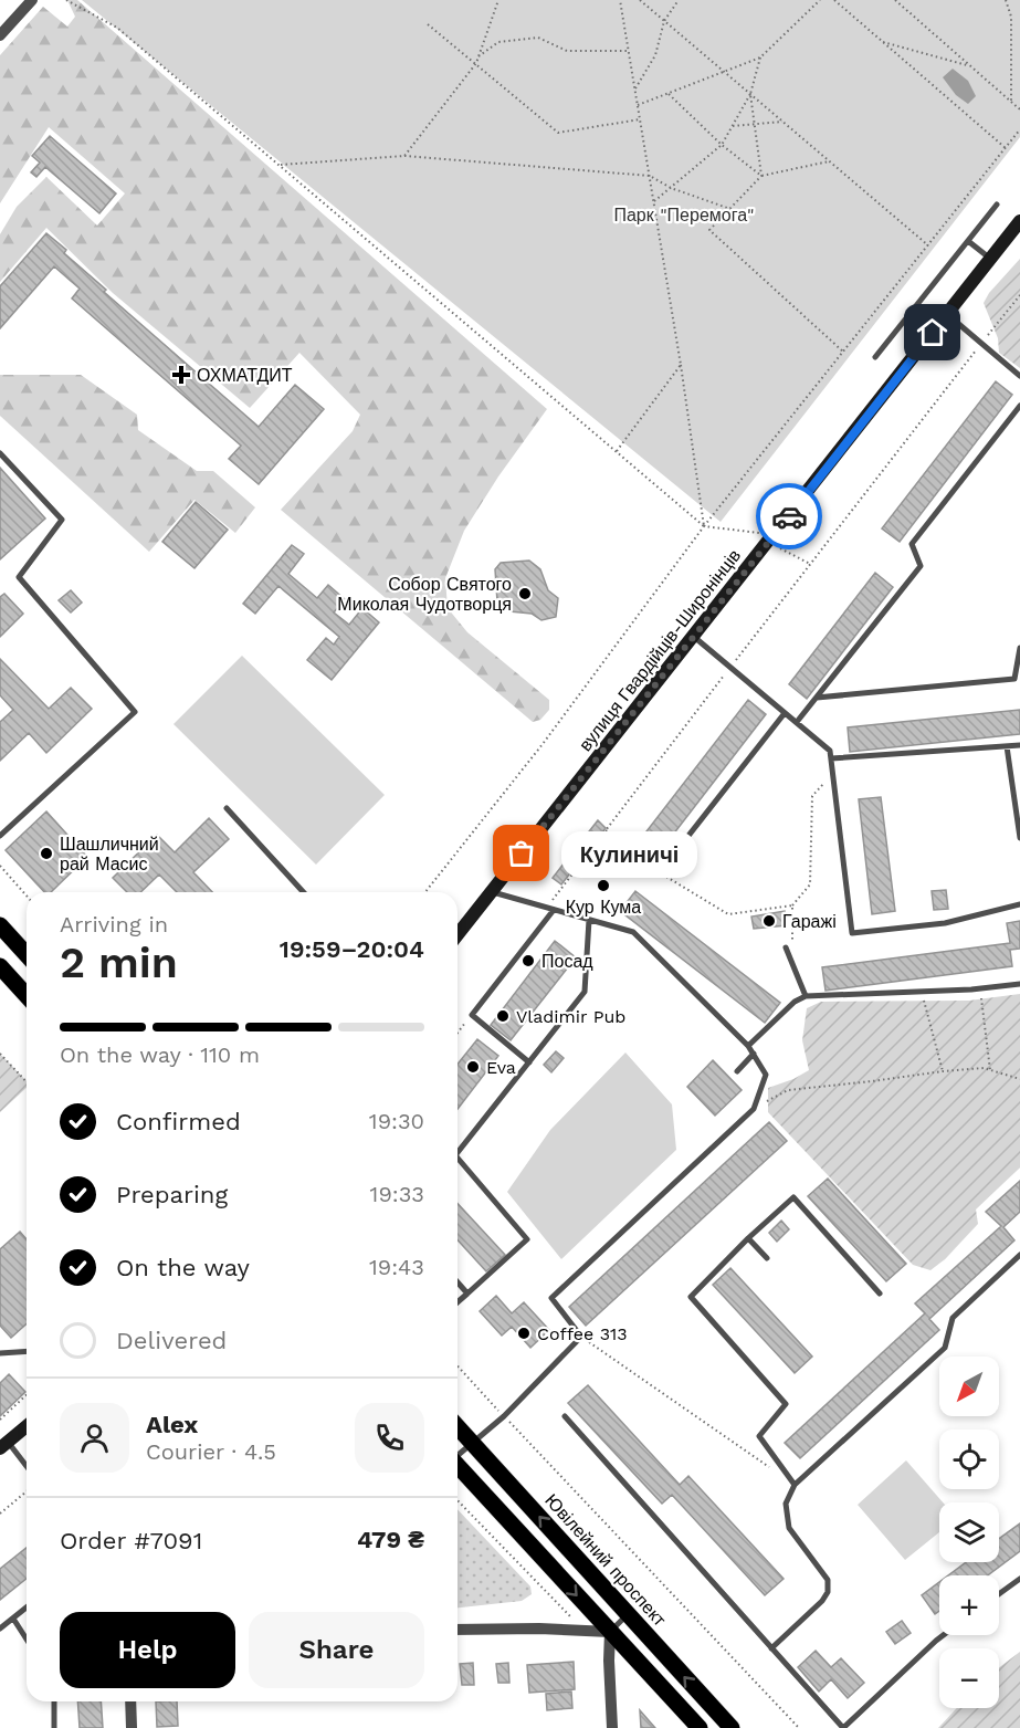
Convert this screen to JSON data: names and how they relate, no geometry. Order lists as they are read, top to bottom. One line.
{"streets":{"main road":["вулиця Гвардійців-Широнінців","Ювілейний проспект"]},"parks":["Парк \"Перемога\""],"places":{"health":["ОХМАТДИТ"],"other":["Собор Святого Миколая Чудотворця","Шашличний рай Масис","Кулиничі","Кур Кума","Гаражі","Посад","Vladimir Pub","Eva","Coffee 313"]},"north":"bottom left","page":{"bubble":"Кулиничі","heading":["2 min","Arriving in","19:59–20:04"],"panel":["Alex","Courier · 4.5","Order #7091","479 ₴"],"bar":"On the way · 110 m","list":[["Confirmed","19:30"],["Preparing","19:33"],["On the way","19:43"],"Delivered"],"map_buttons":["+","−"],"buttons":["Help","Share"]}}
